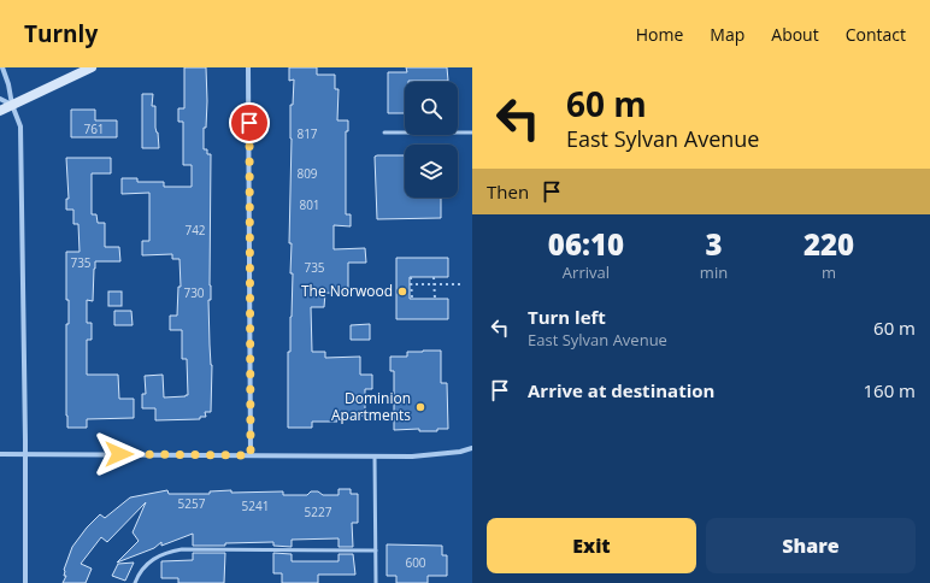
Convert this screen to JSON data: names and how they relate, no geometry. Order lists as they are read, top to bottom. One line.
{"places":["The Norwood","Dominion Apartments"],"house_numbers":["761","817","809","801","742","735","735","730","5257","5241","5227","600"],"page":{"header":"Turnly","nav":["Home","Map","About","Contact"],"turn":["60 m","East Sylvan Avenue"],"then":"Then","eta":["06:10","Arrival","3","min","220","m"],"list":[{"name":"Turn left","note":"East Sylvan Avenue","value":"60 m"},{"name":"Arrive at destination","value":"160 m"}],"buttons":["Exit","Share"]}}
